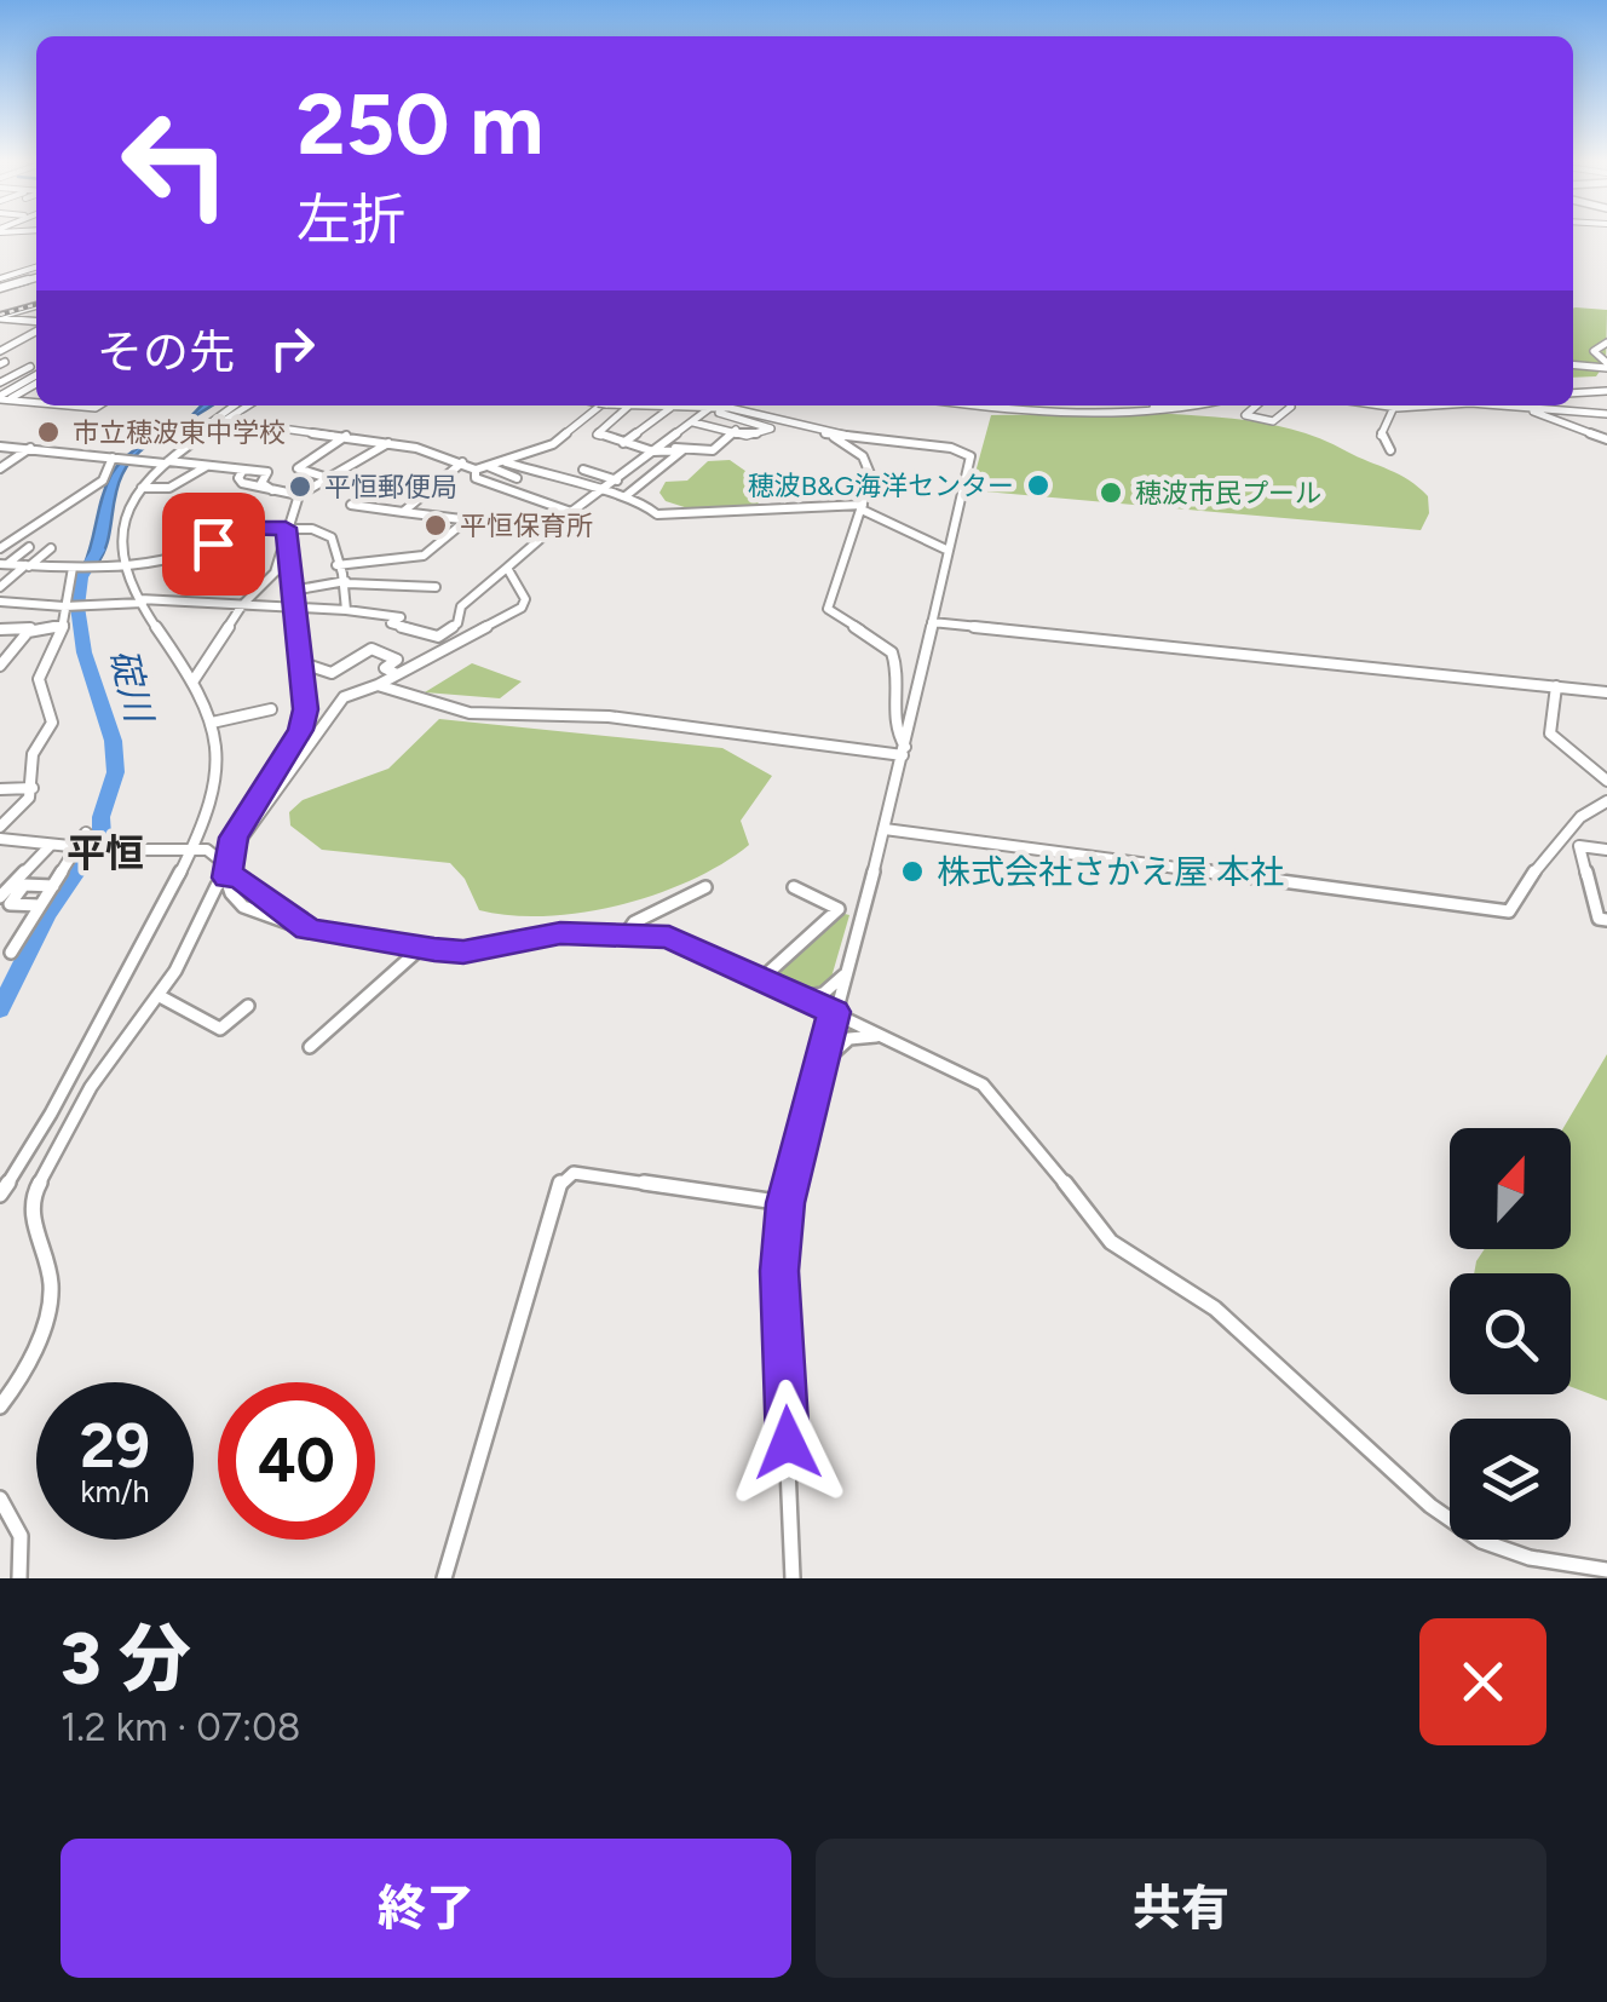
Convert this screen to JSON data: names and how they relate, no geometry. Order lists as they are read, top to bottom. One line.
{"districts":["平恒"],"water":["碇川"],"places":["市立穂波東中学校","穂波B&G海洋センター","平恒郵便局","穂波市民プール","平恒保育所","株式会社さかえ屋 本社"],"north":"top","page":{"turn":["250 m","左折"],"then":"その先","speed":"29 km/h","limit":"40","heading":["3 分","1.2 km · 07:08"],"buttons":["終了","共有"]}}
